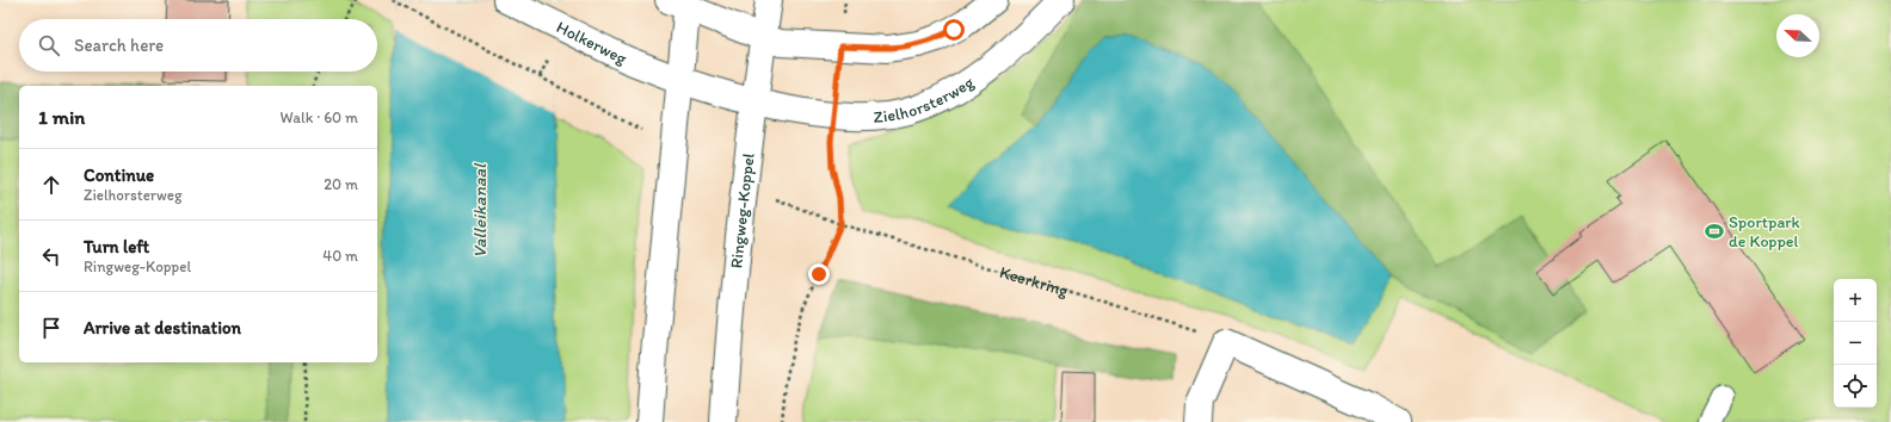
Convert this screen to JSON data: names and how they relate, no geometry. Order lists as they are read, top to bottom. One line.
{"streets":{"main road":["Holkerweg","Zielhorsterweg","Ringweg-Koppel"],"path":["Keerkring"]},"crossings":[["Holkerweg","Zielhorsterweg"],["Holkerweg","Ringweg-Koppel"],["Zielhorsterweg","Ringweg-Koppel"]],"water":["Valleikanaal"],"places":{"sports":["Sportpark de Koppel"]},"north":"top left","page":{"search":"Search here","heading":["1 min","Walk · 60 m"],"list":[["Continue","Zielhorsterweg","20 m"],["Turn left","Ringweg-Koppel","40 m"],"Arrive at destination"],"map_buttons":["+","−"]}}
